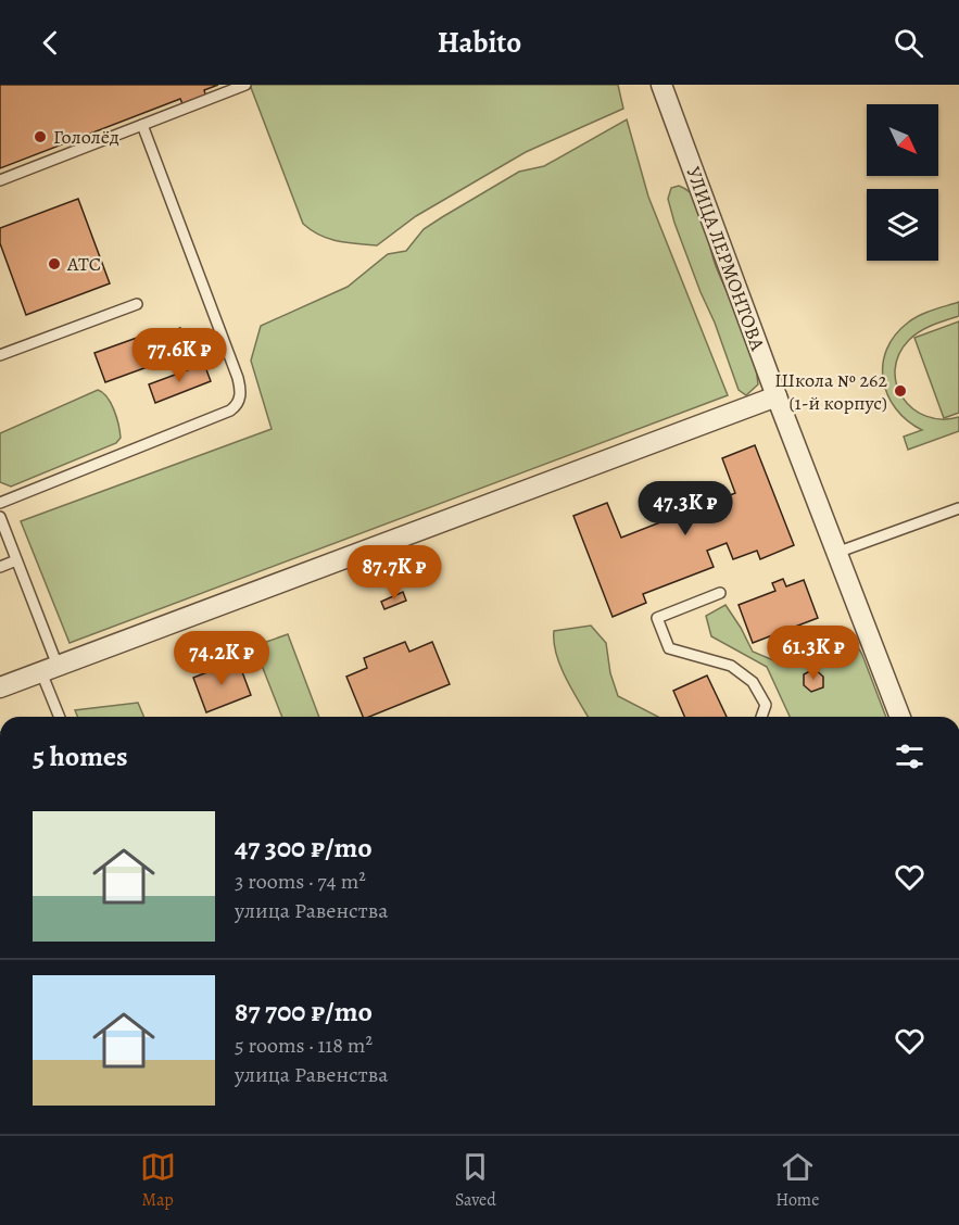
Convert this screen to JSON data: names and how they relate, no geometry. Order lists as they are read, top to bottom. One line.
{"streets":{"street":["УЛИЦА ЛЕРМОНТОВА"]},"places":["Гололёд","АТС","Школа № 262 (1-й корпус)"],"north":"bottom right","page":{"header":"Habito","price":["77.6K ₽","47.3K ₽","87.7K ₽","61.3K ₽","74.2K ₽"],"heading":"5 homes","list":[{"name":"47 300 ₽/mo","note":"3 rooms · 74 m² · улица Равенства"},{"name":"87 700 ₽/mo","note":"5 rooms · 118 m² · улица Равенства"}],"tabs":["Map","Saved","Home"]}}
